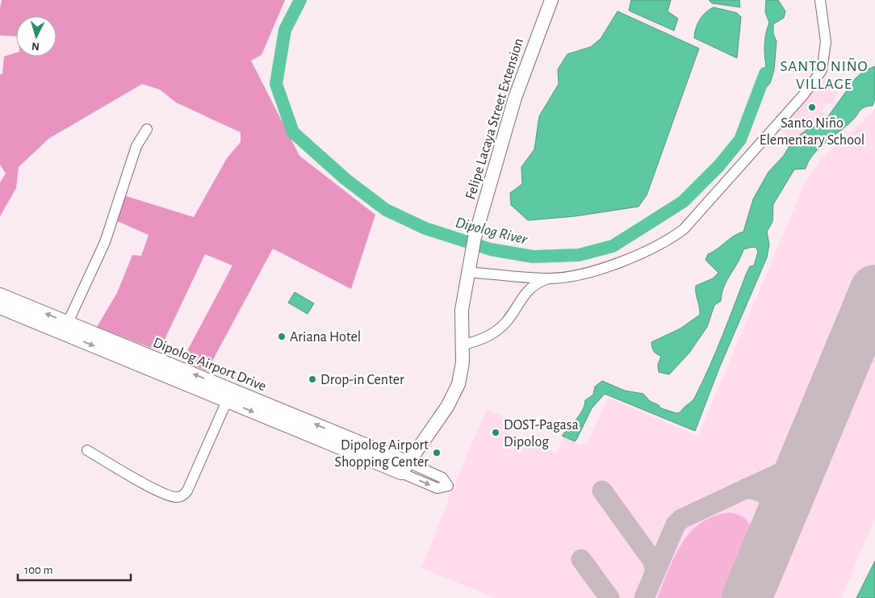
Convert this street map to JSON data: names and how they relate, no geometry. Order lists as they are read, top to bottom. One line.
{"streets":{"main road":["Felipe Lacaya Street Extension","Dipolog Airport Drive"]},"crossings":[["Felipe Lacaya Street Extension","Dipolog Airport Drive"]],"districts":["SANTO NIÑO VILLAGE"],"water":["Dipolog River"],"places":["Santo Niño Elementary School","Ariana Hotel","Drop-in Center","DOST-Pagasa Dipolog","Dipolog Airport Shopping Center"],"scale_bar":"100 m","north":"bottom"}
